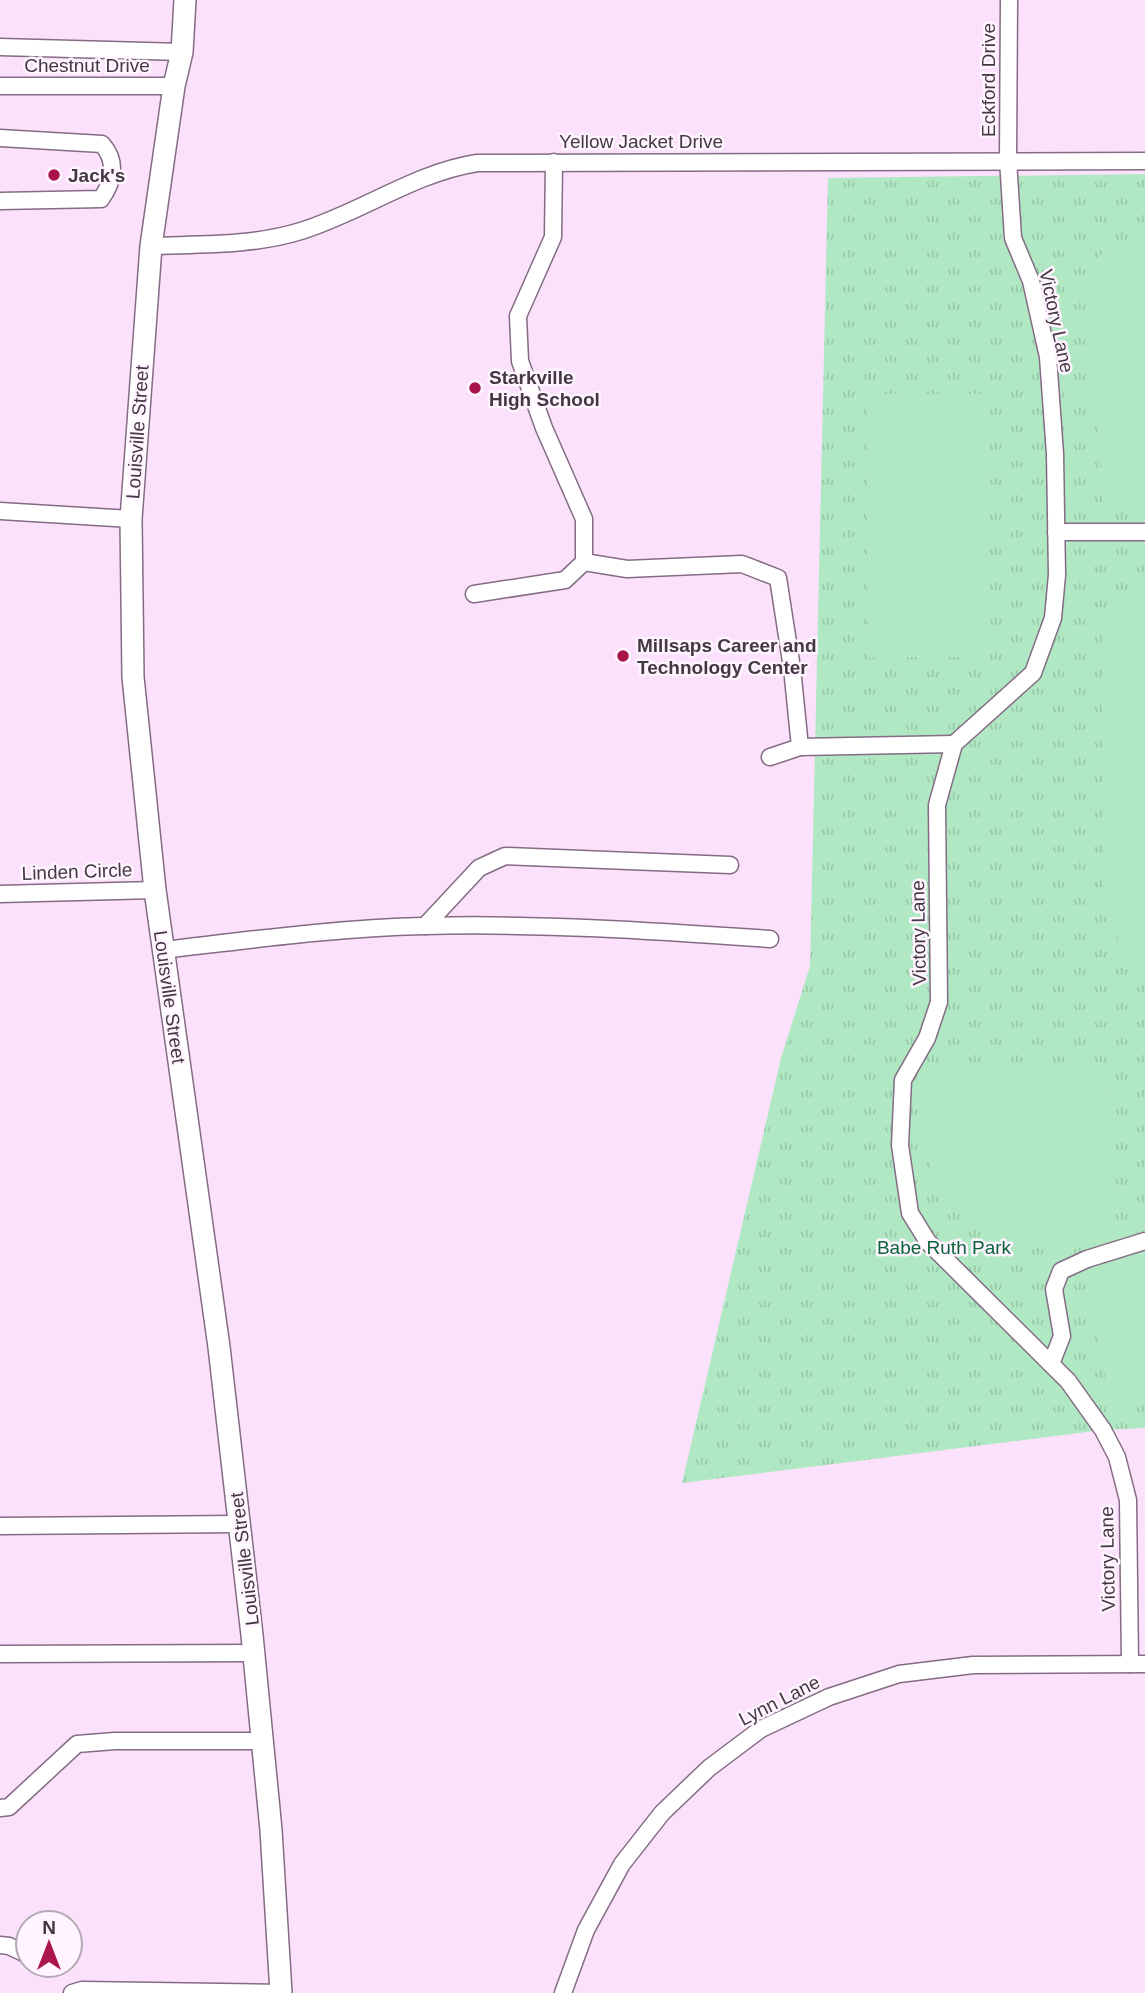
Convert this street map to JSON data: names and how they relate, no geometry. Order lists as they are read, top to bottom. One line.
{"streets":{"main road":["Louisville Street"],"street":["Chestnut Drive","Eckford Drive","Yellow Jacket Drive","Victory Lane","Linden Circle","Lynn Lane"]},"crossings":[["Chestnut Drive","Louisville Street"],["Eckford Drive","Yellow Jacket Drive"],["Eckford Drive","Victory Lane"],["Yellow Jacket Drive","Victory Lane"],["Yellow Jacket Drive","Louisville Street"],["Victory Lane","Lynn Lane"],["Louisville Street","Linden Circle"]],"parks":["Babe Ruth Park"],"places":["Jack's","Starkville High School","Millsaps Career and Technology Center"],"north":"top"}
